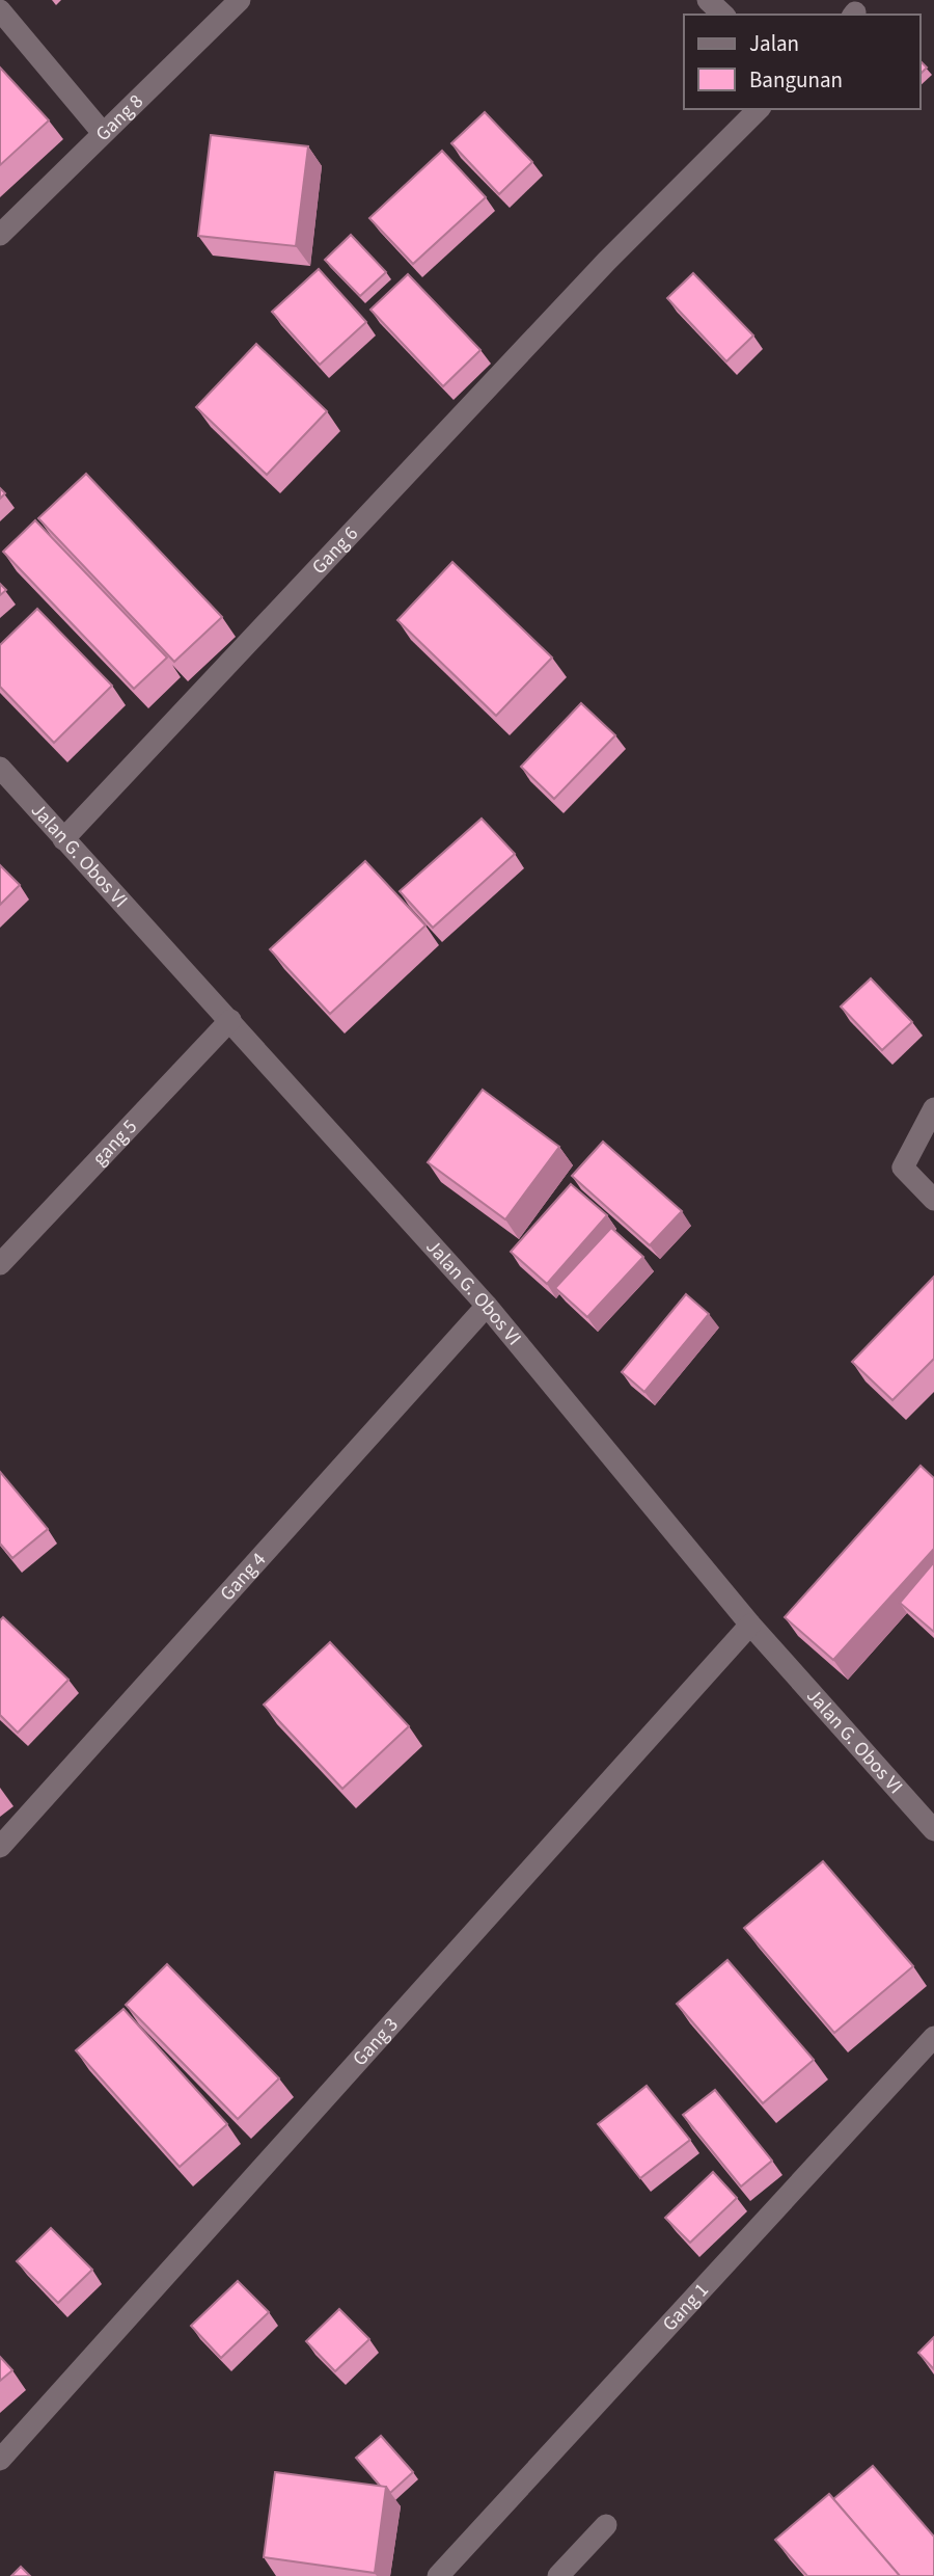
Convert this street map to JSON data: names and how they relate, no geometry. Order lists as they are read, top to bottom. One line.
{"streets":{"street":["Gang 8","Gang 6","Jalan G. Obos VI","gang 5","Gang 4","Gang 3","Gang 1"]},"crossings":[["Gang 6","Jalan G. Obos VI"],["Jalan G. Obos VI","gang 5"],["Jalan G. Obos VI","Gang 4"],["Jalan G. Obos VI","Gang 3"]],"legend":["Jalan","Bangunan"]}
